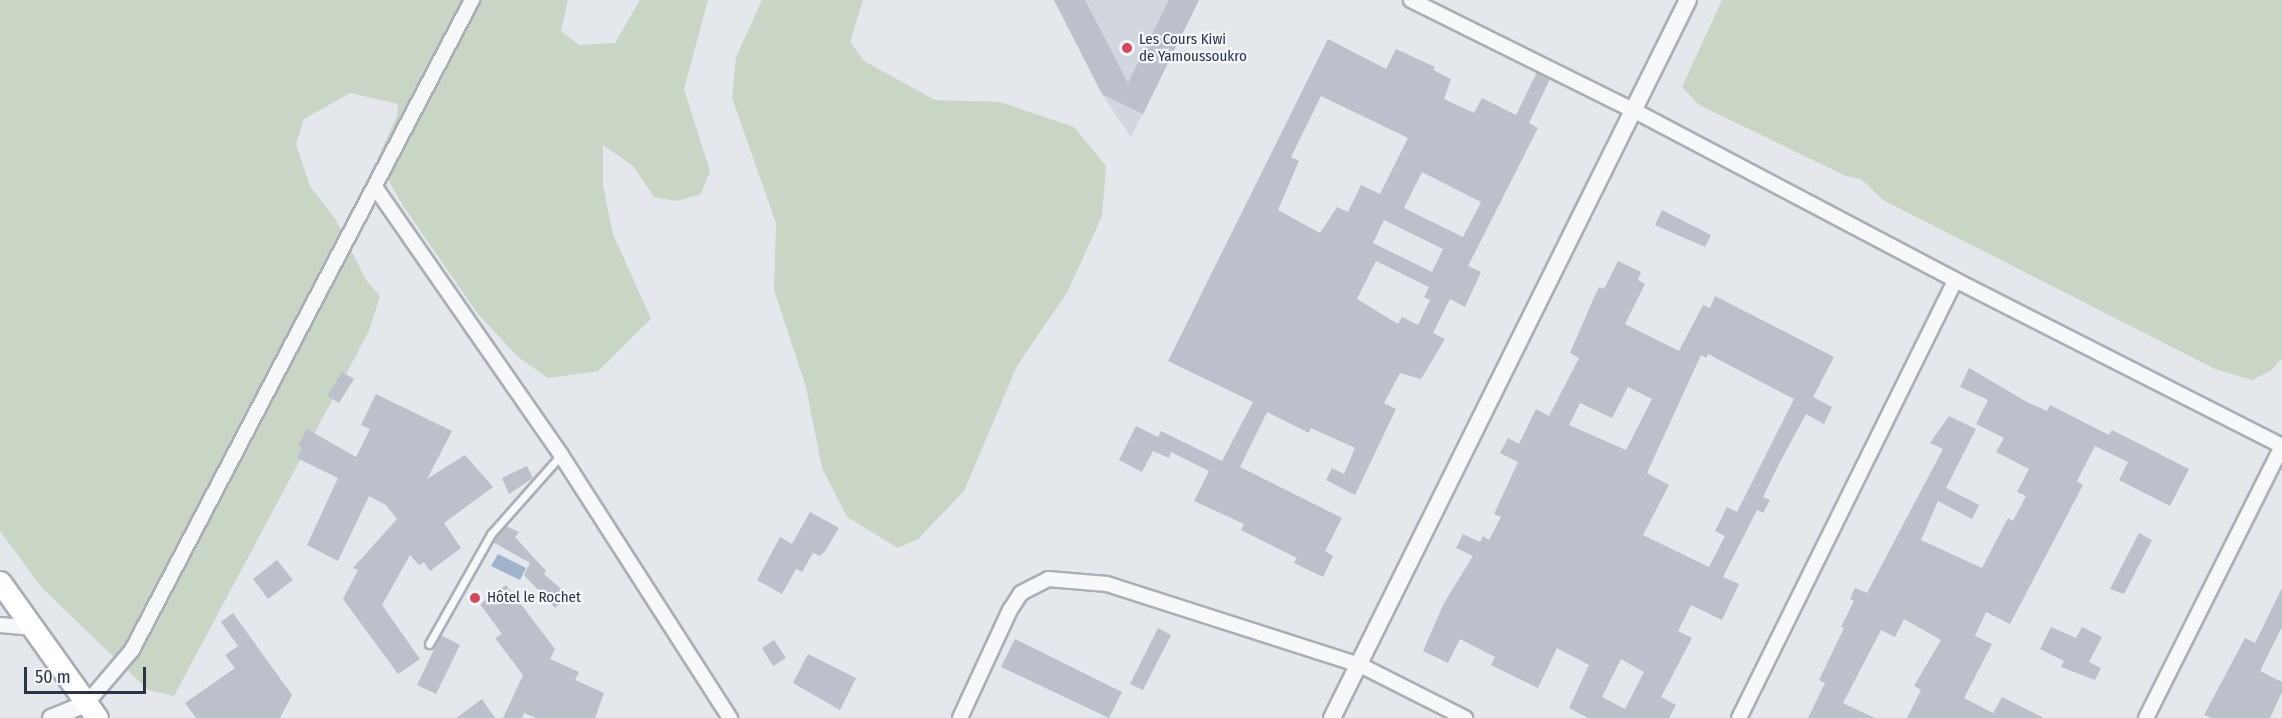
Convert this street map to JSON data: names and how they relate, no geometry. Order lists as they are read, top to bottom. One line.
{"places":["Les Cours Kiwi de Yamoussoukro","Hôtel le Rochet"],"scale_bar":"50 m"}
